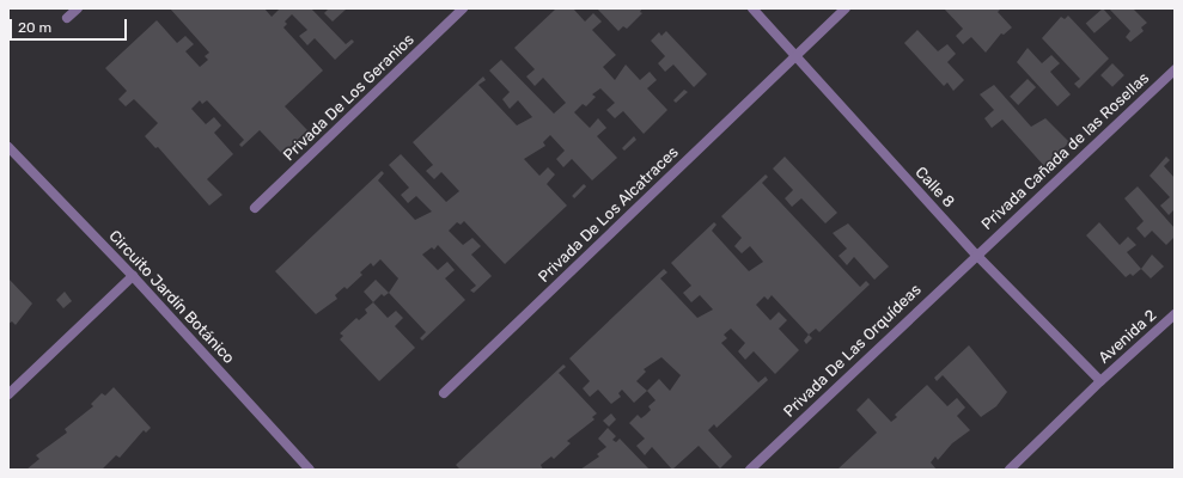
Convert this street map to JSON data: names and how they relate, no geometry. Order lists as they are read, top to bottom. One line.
{"streets":{"street":["Privada De Los Geranios","Privada Cañada de las Rosellas","Calle 8","Privada De Los Alcatraces","Circuito Jardín Botánico","Avenida 2","Privada De Las Orquídeas"]},"crossings":[["Privada Cañada de las Rosellas","Calle 8"],["Privada Cañada de las Rosellas","Privada De Las Orquídeas"],["Calle 8","Privada De Los Alcatraces"],["Calle 8","Avenida 2"],["Calle 8","Privada De Las Orquídeas"]],"scale_bar":"20 m"}
